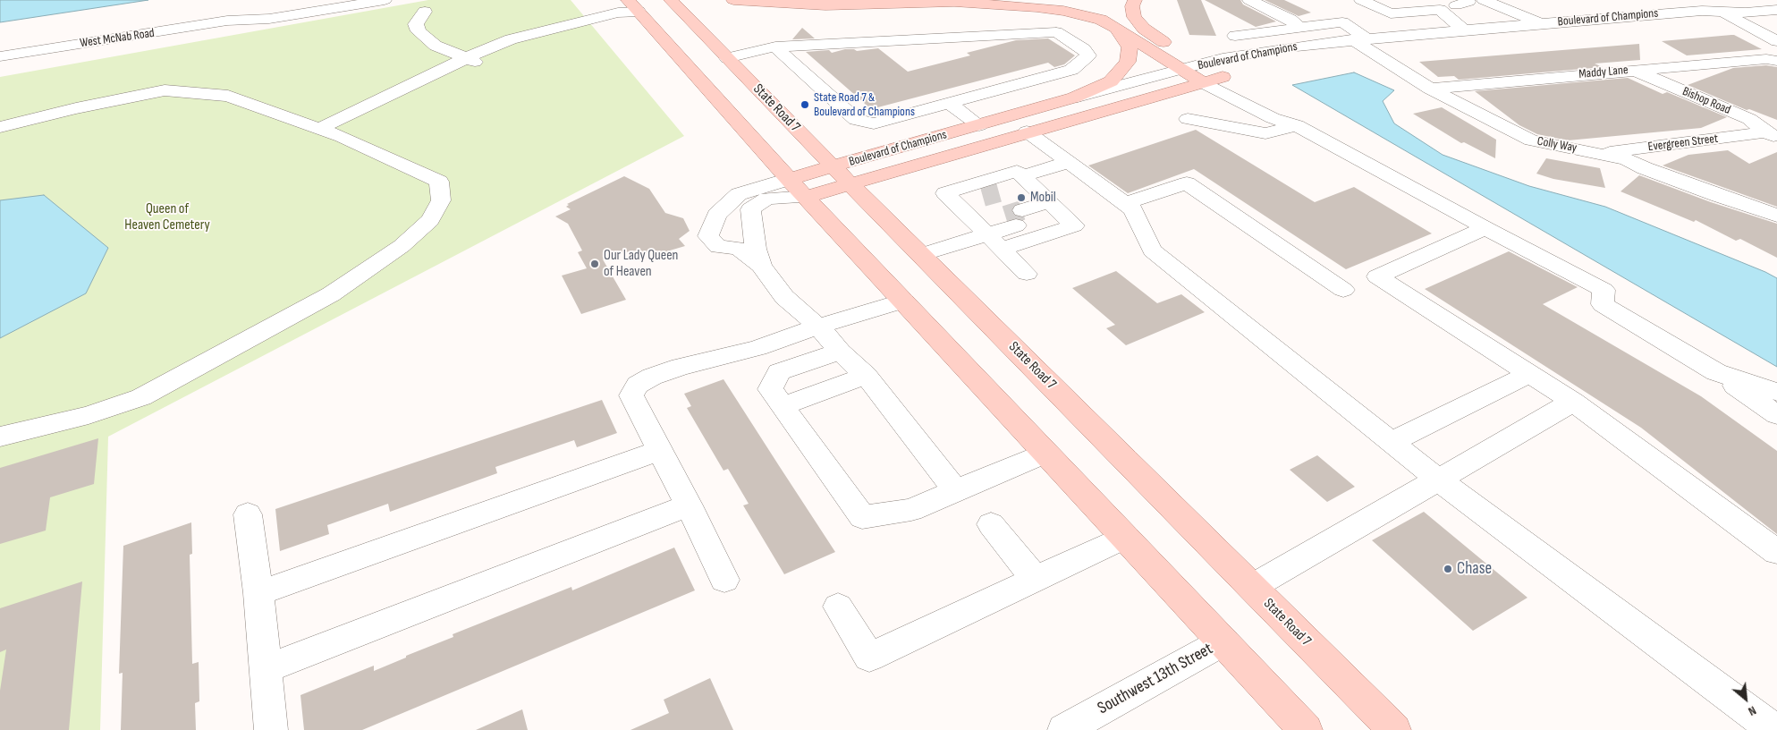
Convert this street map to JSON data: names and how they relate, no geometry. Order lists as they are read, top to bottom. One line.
{"streets":{"main road":["Boulevard of Champions","State Road 7"],"street":["West McNab Road","Maddy Lane","Bishop Road","Evergreen Street","Colly Way","Southwest 13th Street"]},"crossings":[["Boulevard of Champions","State Road 7"],["Boulevard of Champions","Colly Way"],["Maddy Lane","Bishop Road"],["Maddy Lane","Colly Way"],["Bishop Road","Evergreen Street"],["Evergreen Street","Colly Way"]],"parks":["Queen of Heaven Cemetery"],"places":["State Road 7 & Boulevard of Champions","Mobil","Our Lady Queen of Heaven","Chase"],"north":"bottom right"}
